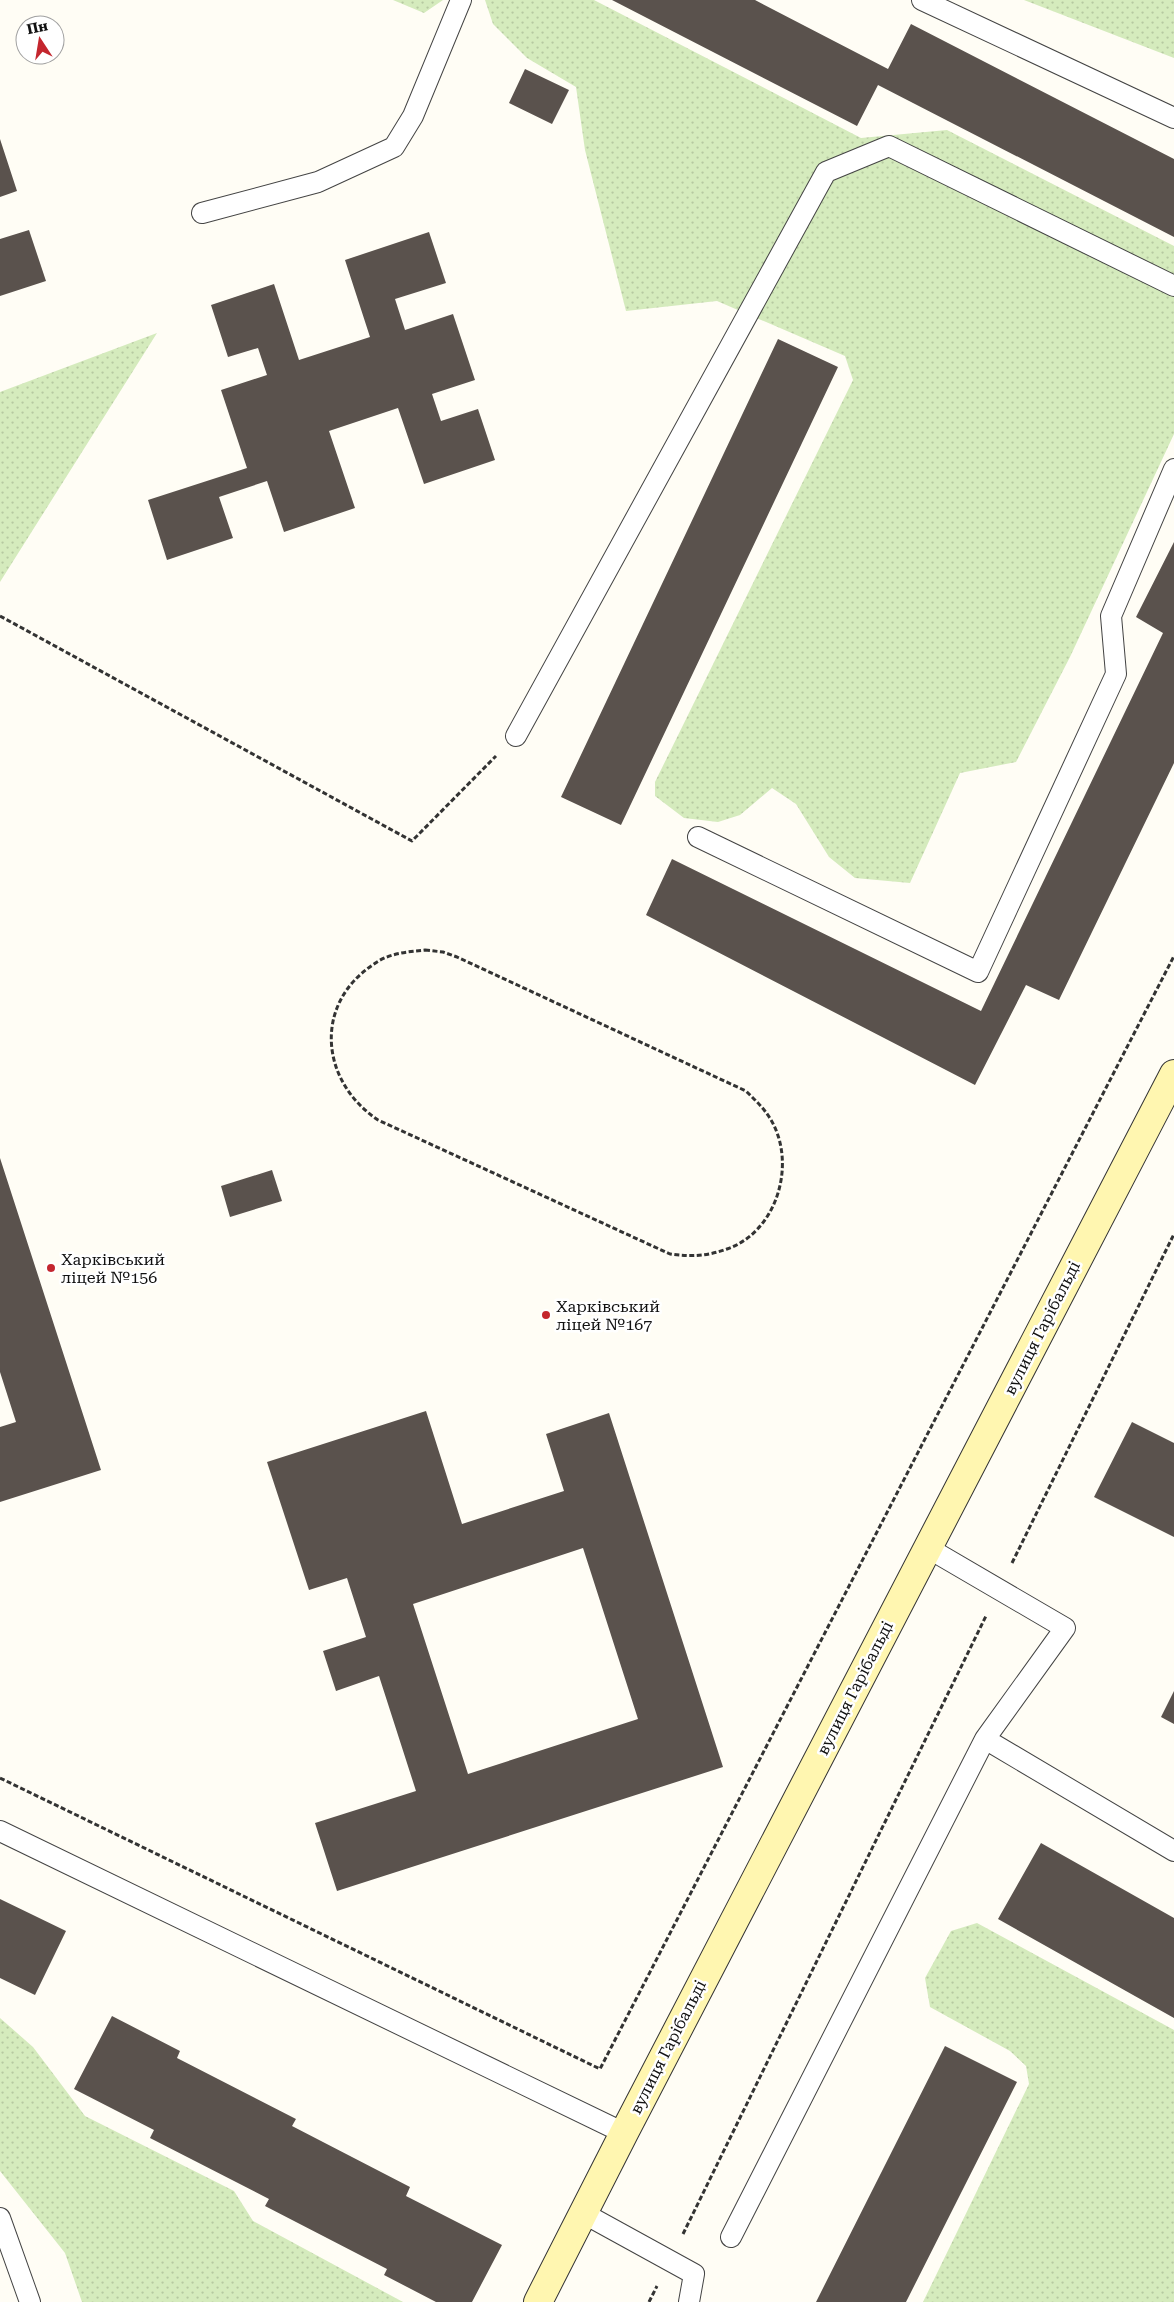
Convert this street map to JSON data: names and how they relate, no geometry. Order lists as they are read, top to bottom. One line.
{"streets":{"street":["вулиця Гарібальді"]},"places":["Харківський ліцей №156","Харківський ліцей №167"],"north":"top"}
